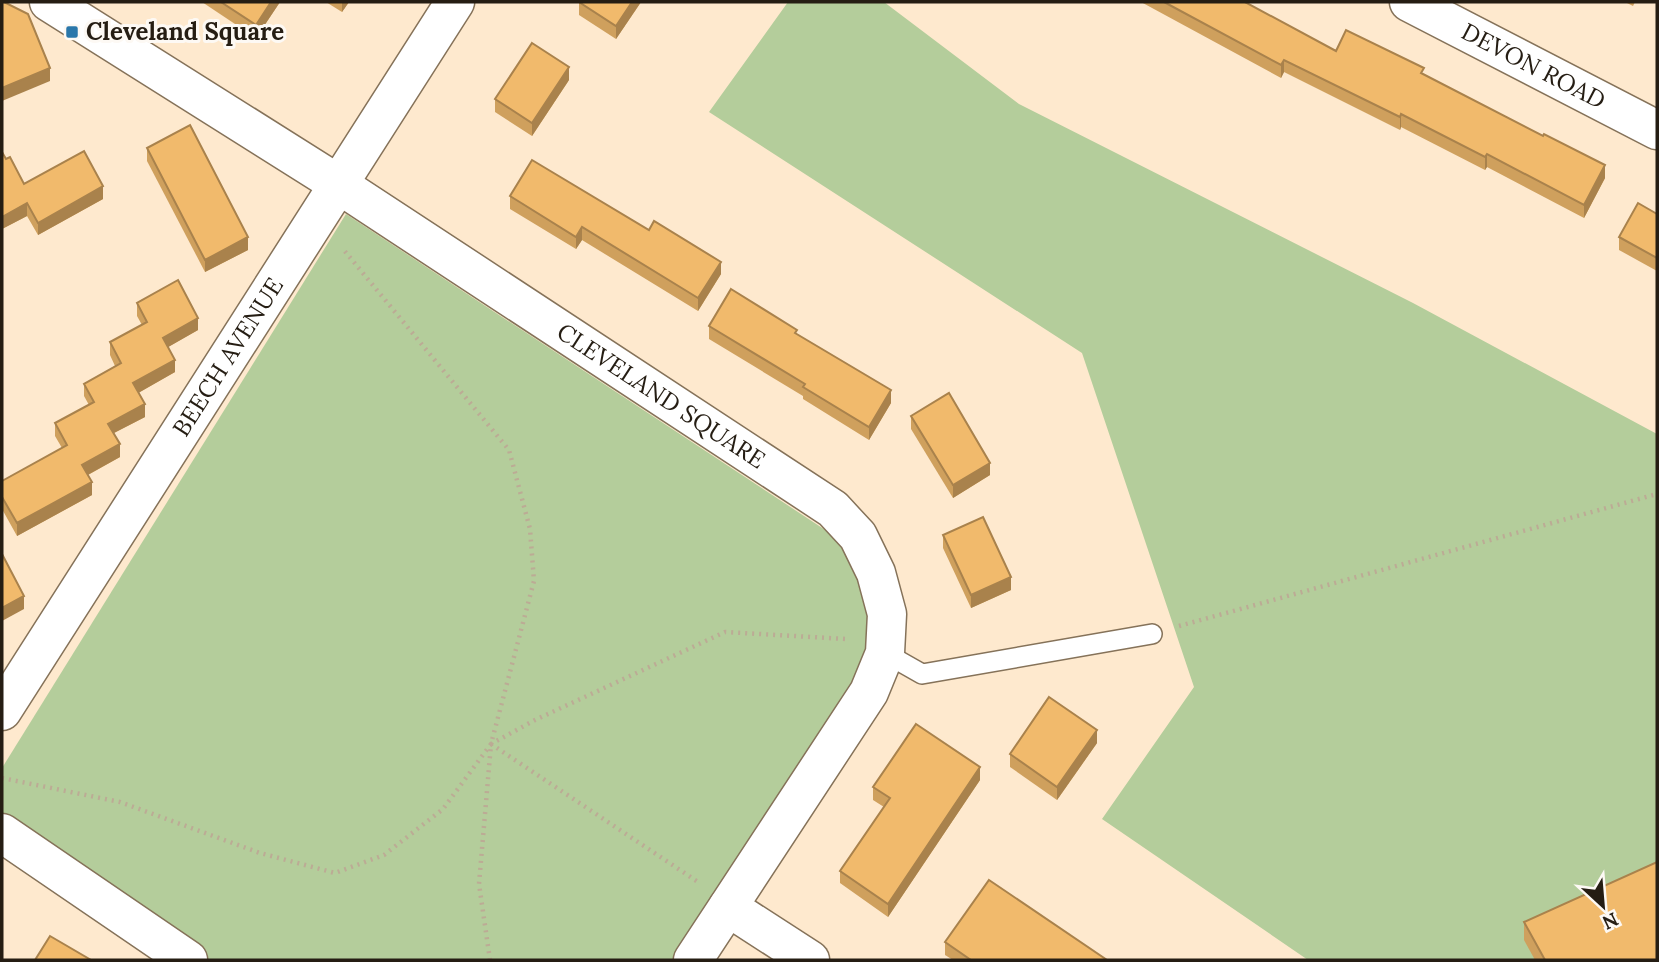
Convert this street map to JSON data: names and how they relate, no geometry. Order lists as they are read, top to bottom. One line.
{"streets":{"street":["DEVON ROAD","BEECH AVENUE","CLEVELAND SQUARE"]},"crossings":[["BEECH AVENUE","CLEVELAND SQUARE"]],"places":{"transit":["Cleveland Square"]},"north":"bottom right"}
